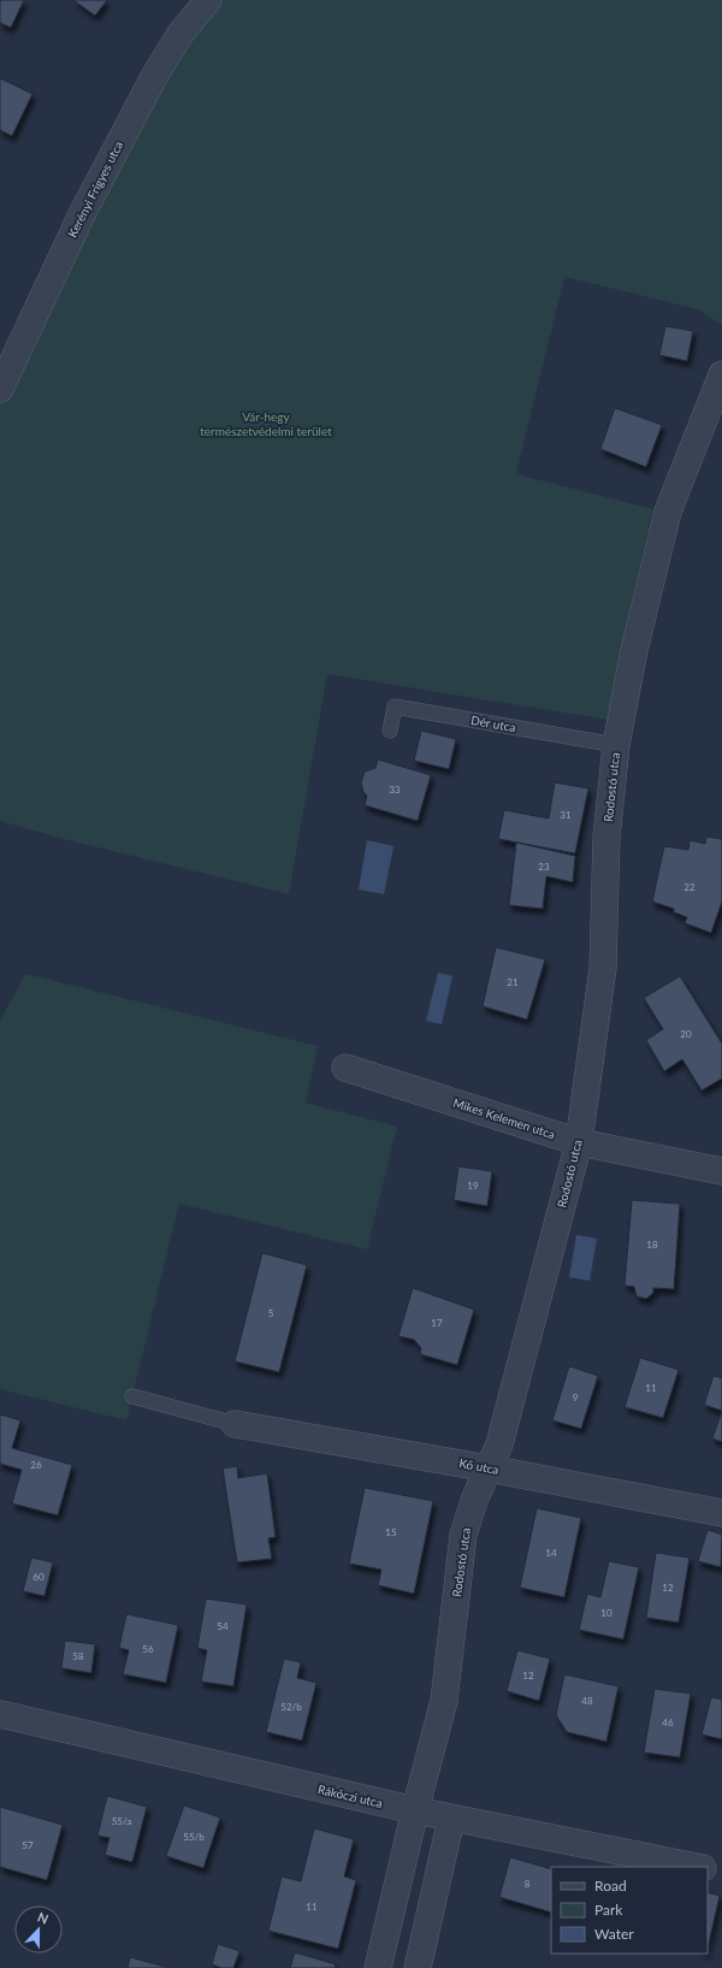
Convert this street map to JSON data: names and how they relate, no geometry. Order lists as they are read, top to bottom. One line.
{"streets":{"street":["Kerényi Frigyes utca","Rodostó utca","Mikes Kelemen utca","Kő utca","Rákóczi utca"],"lane":["Dér utca"]},"crossings":[["Dér utca","Rodostó utca"],["Rodostó utca","Mikes Kelemen utca"],["Rodostó utca","Kő utca"],["Rodostó utca","Rákóczi utca"]],"parks":["Vár-hegy természetvédelmi terület"],"house_numbers":["33","31","23","22","21","20","19","18","5","17","11","9","26","15","14","60","12","10","54","56","58","12","48","52/b","46","55/a","55/b","57","8","11"],"legend":["Road","Park","Water"],"north":"top"}
